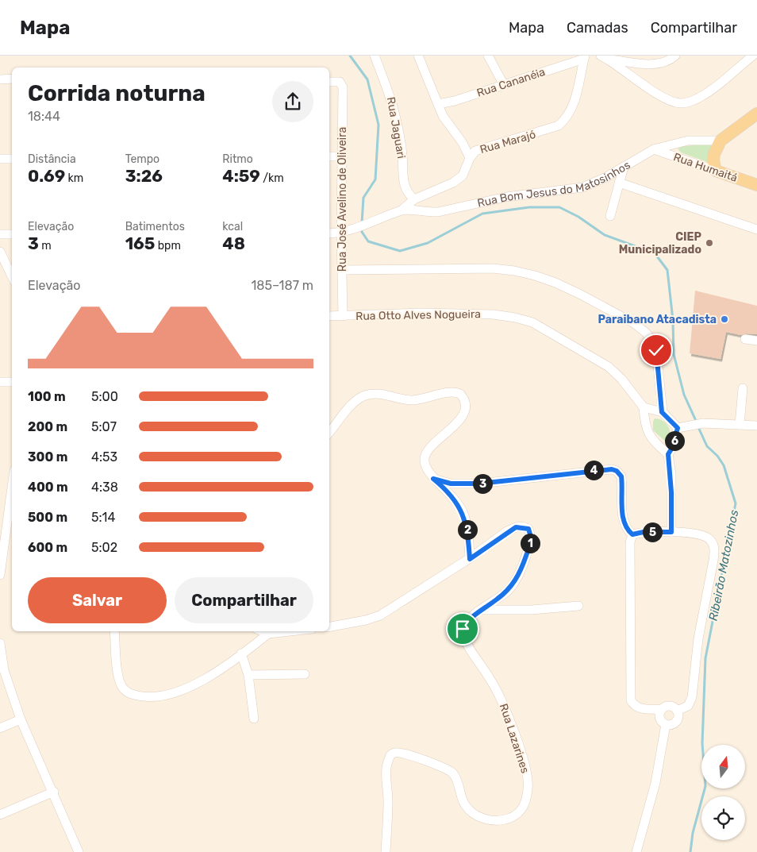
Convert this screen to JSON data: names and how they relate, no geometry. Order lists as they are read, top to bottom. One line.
{"streets":{"main road":["Rua Humaitá"],"street":["Rua Cananéia","Rua Jaguari","Rua Marajó","Rua Bom Jesus do Matosinhos","Rua José Avelino de Oliveira","Rua Otto Alves Nogueira","Rua Lazarines"]},"crossings":[["Rua Cananéia","Rua Marajó"],["Rua Jaguari","Rua Marajó"],["Rua Marajó","Rua Bom Jesus do Matosinhos"],["Rua Humaitá","Rua Bom Jesus do Matosinhos"],["Rua Bom Jesus do Matosinhos","Rua José Avelino de Oliveira"],["Rua José Avelino de Oliveira","Rua Otto Alves Nogueira"]],"water":["Ribeirão Matozinhos"],"places":["CIEP Municipalizado","Paraibano Atacadista"],"north":"top","page":{"header":"Mapa","nav":["Mapa","Camadas","Compartilhar"],"heading":["Corrida noturna","18:44"],"stats":[["Distância","0.69 km"],["Tempo","3:26"],["Ritmo","4:59 /km"],["Elevação","3 m"],["Batimentos","165 bpm"],["kcal","48"]],"chart":["Elevação","185–187 m"],"list":[{"name":"100 m","note":"5:00"},{"name":"200 m","note":"5:07"},{"name":"300 m","note":"4:53"},{"name":"400 m","note":"4:38"},{"name":"500 m","note":"5:14"},{"name":"600 m","note":"5:02"}],"pins":["6","4","3","2","5","1"],"buttons":["Salvar","Compartilhar"]}}
